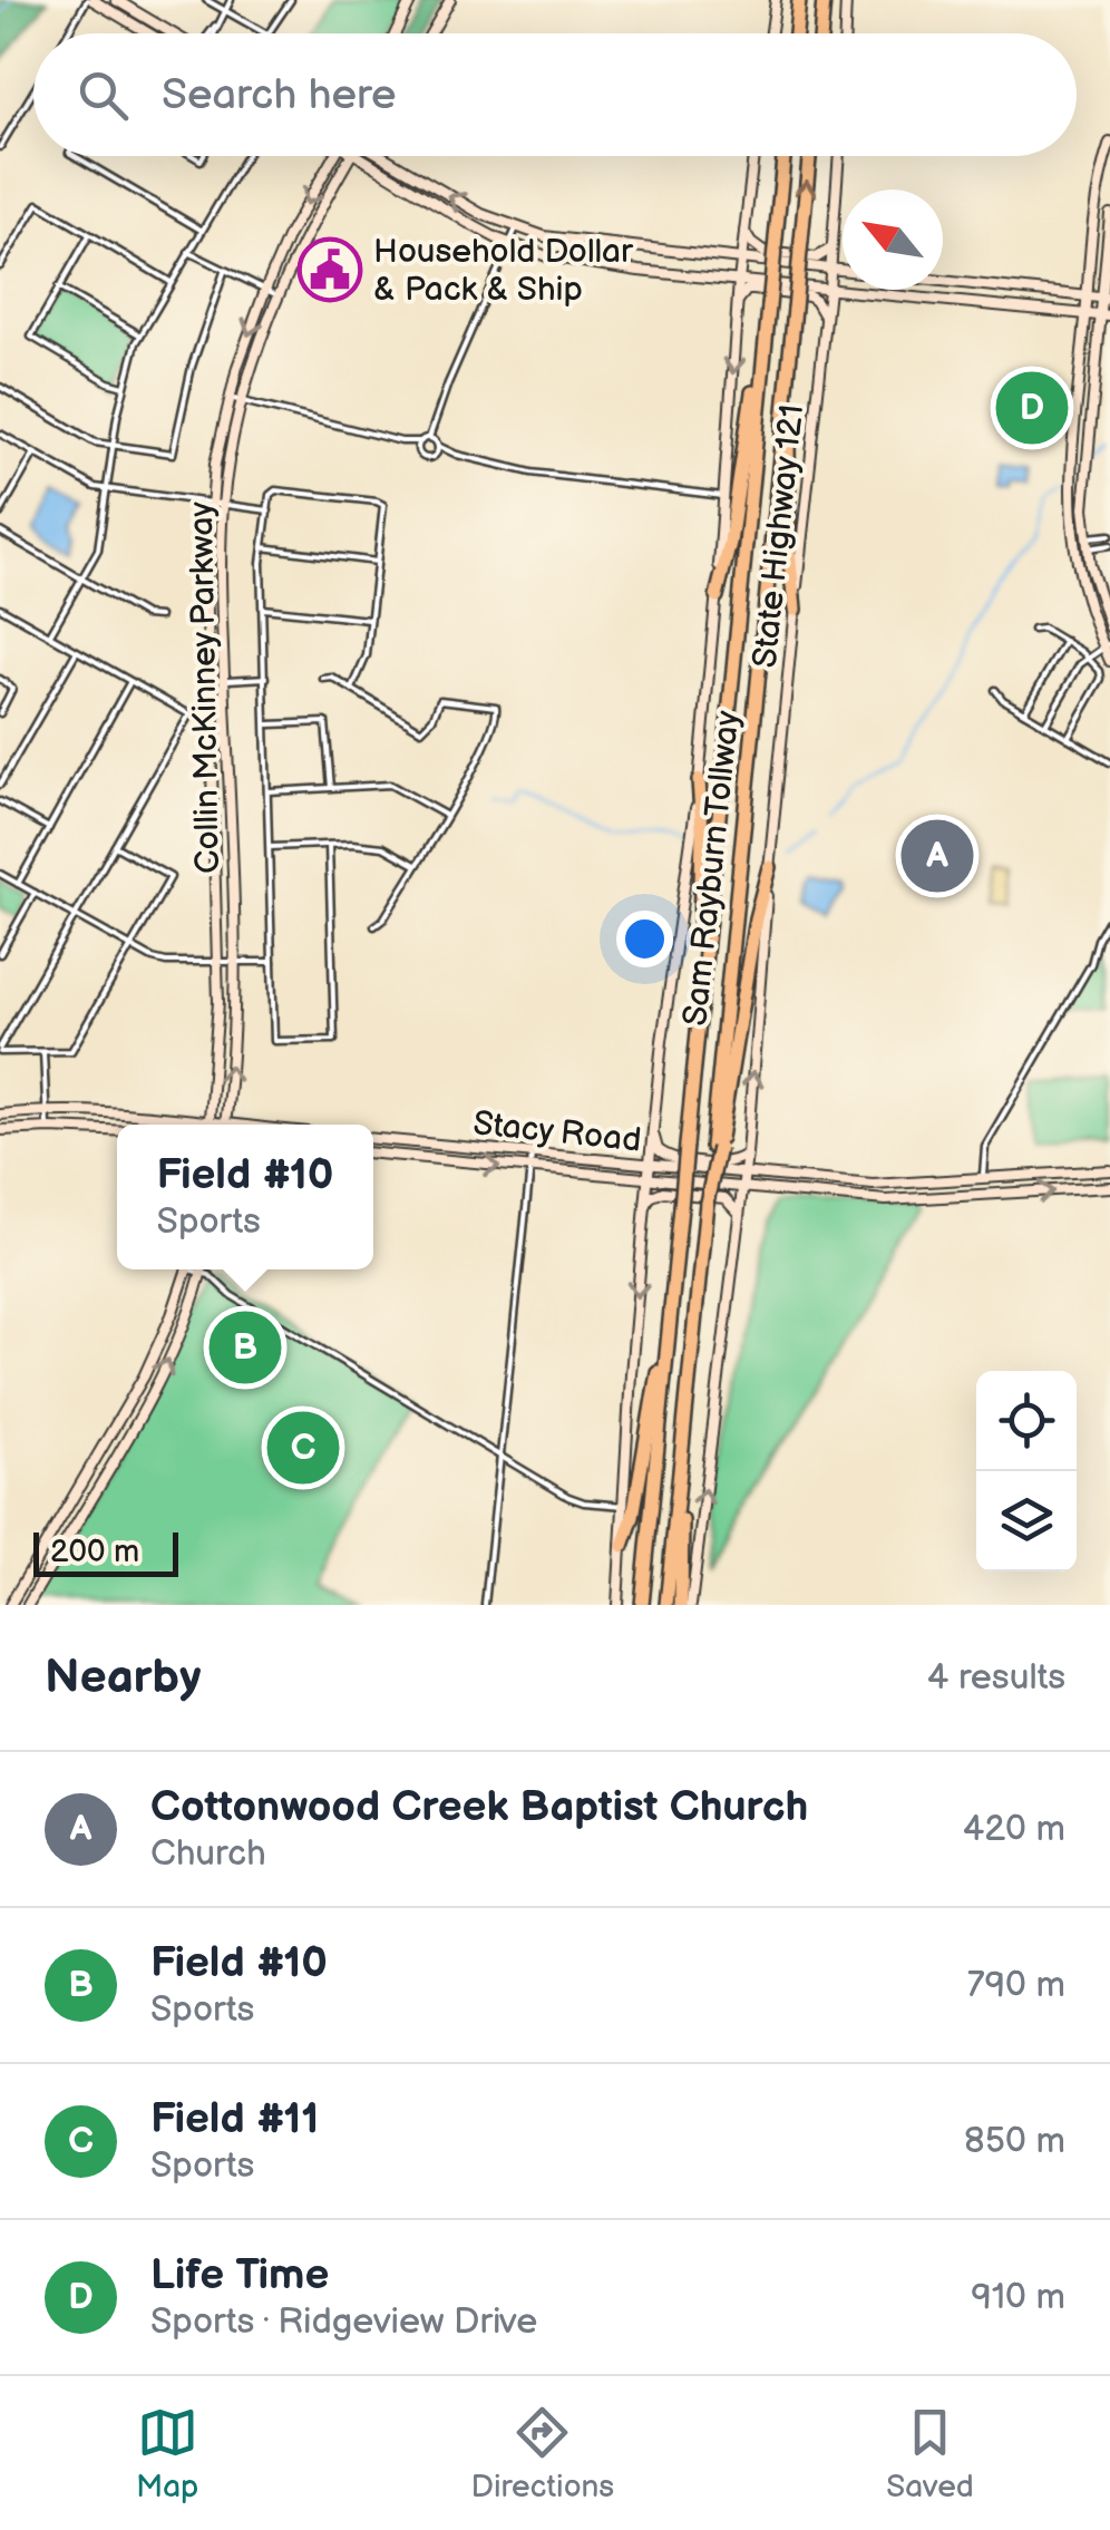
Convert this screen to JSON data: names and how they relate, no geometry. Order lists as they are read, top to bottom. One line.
{"streets":{"highway":["Sam Rayburn Tollway"],"main road":["State Highway 121","Collin McKinney Parkway","Stacy Road"]},"crossings":[["State Highway 121","Stacy Road"]],"places":{"public building":["Household Dollar & Pack & Ship"]},"scale_bar":"200 m","north":"top left","page":{"search":"Search here","pins":["D","A","B","C"],"popup":["Field #10","Sports"],"scale":"200 m","heading":["Nearby","4 results"],"list":[{"mark":"A","name":"Cottonwood Creek Baptist Church","note":"Church","value":"420 m"},{"mark":"B","name":"Field #10","note":"Sports","value":"790 m"},{"mark":"C","name":"Field #11","note":"Sports","value":"850 m"},{"mark":"D","name":"Life Time","note":"Sports · Ridgeview Drive","value":"910 m"}],"nav":["Map","Directions","Saved"]}}
